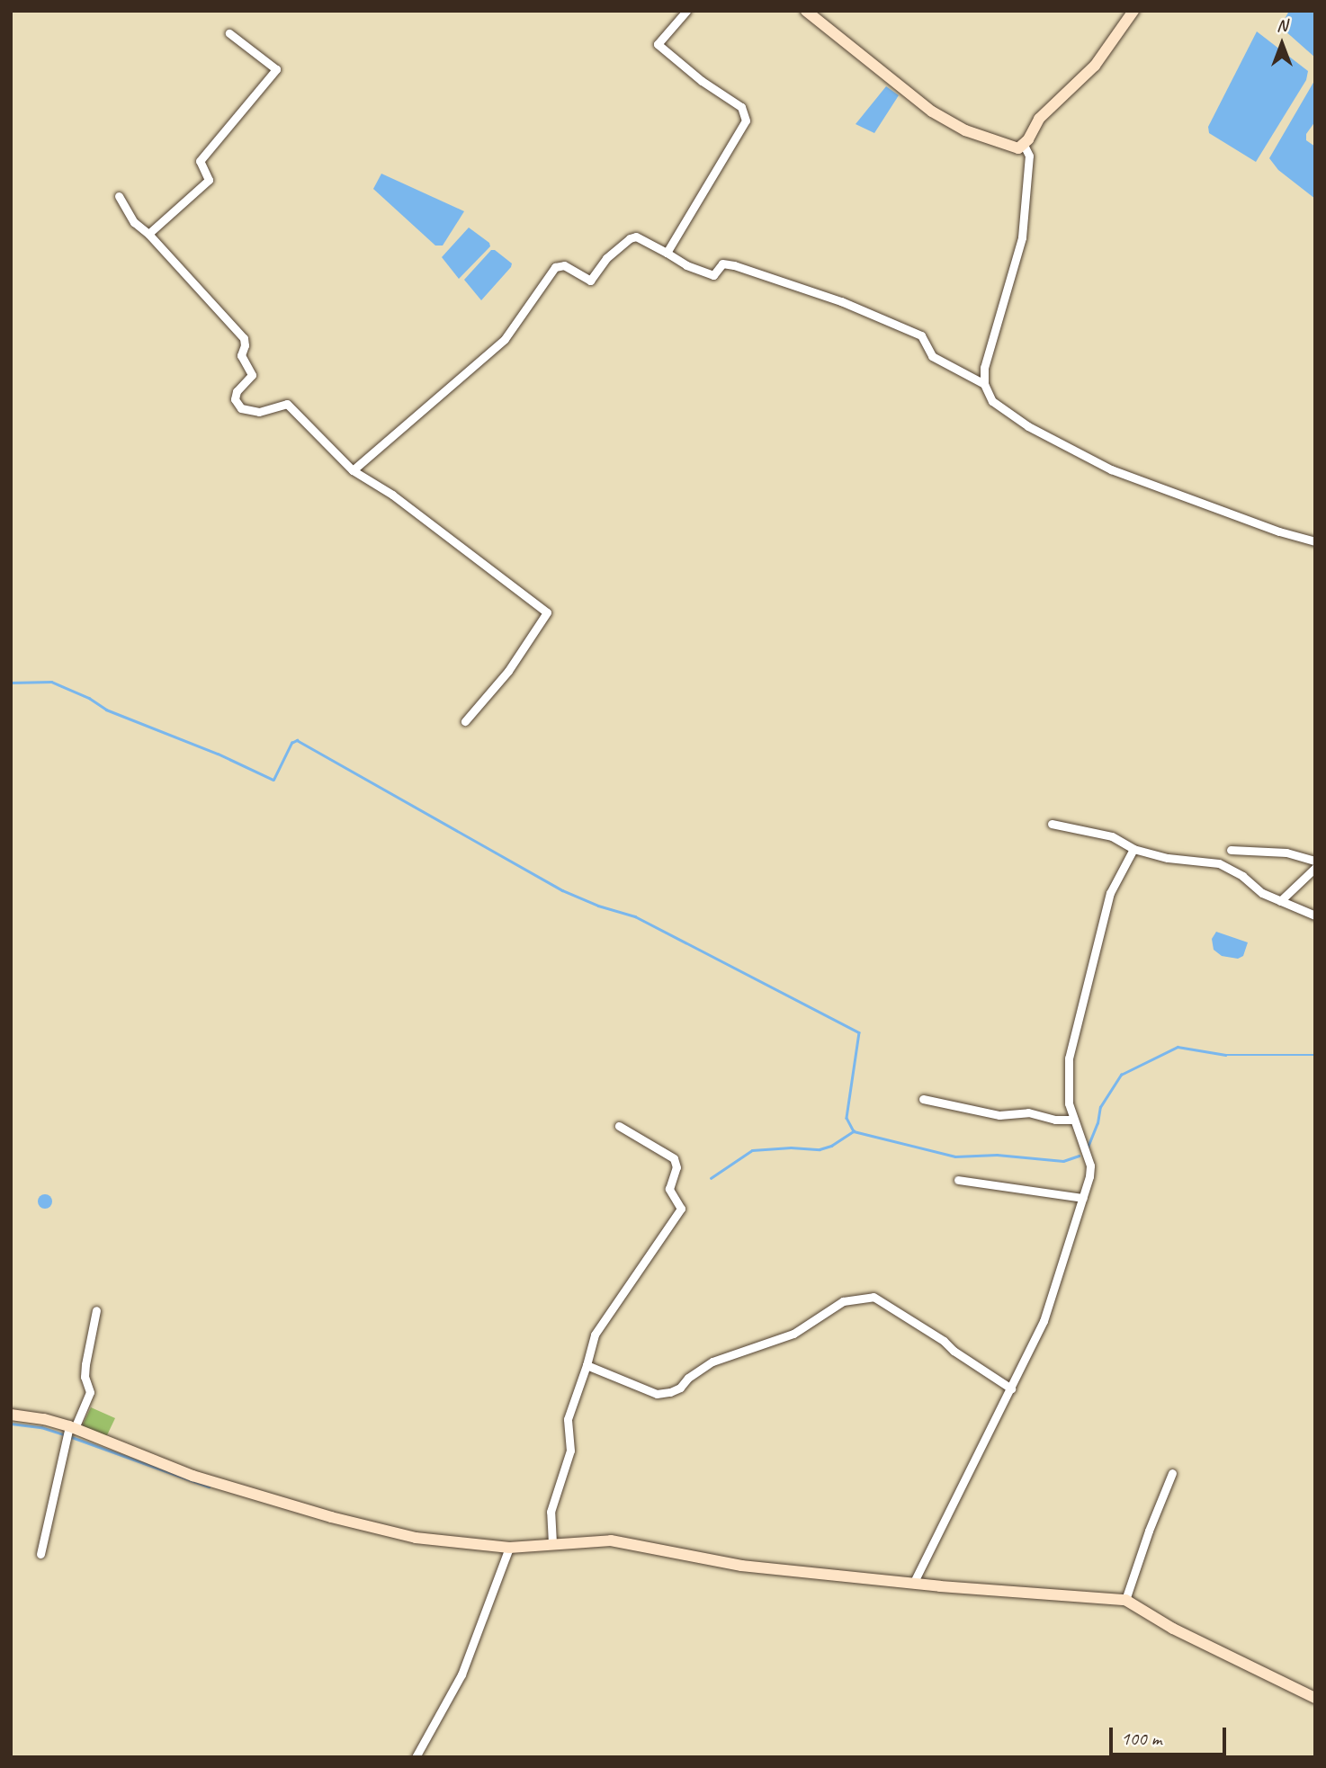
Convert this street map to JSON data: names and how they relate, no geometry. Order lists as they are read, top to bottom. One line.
{"scale_bar":"100 m","north":"top"}
